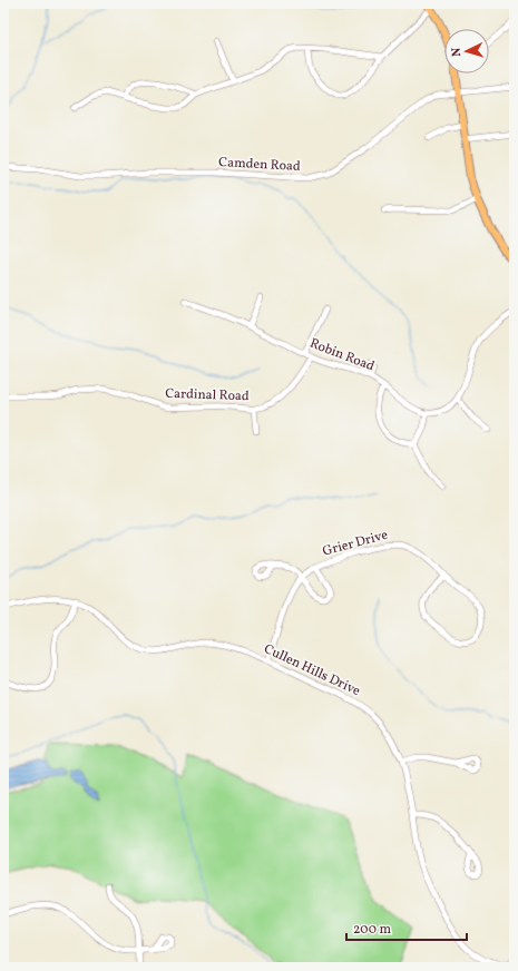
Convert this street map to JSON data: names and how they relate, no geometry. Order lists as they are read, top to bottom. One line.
{"streets":{"street":["Camden Road","Robin Road","Cardinal Road","Grier Drive","Cullen Hills Drive"]},"crossings":[["Robin Road","Cardinal Road"],["Grier Drive","Cullen Hills Drive"]],"scale_bar":"200 m","north":"left"}
